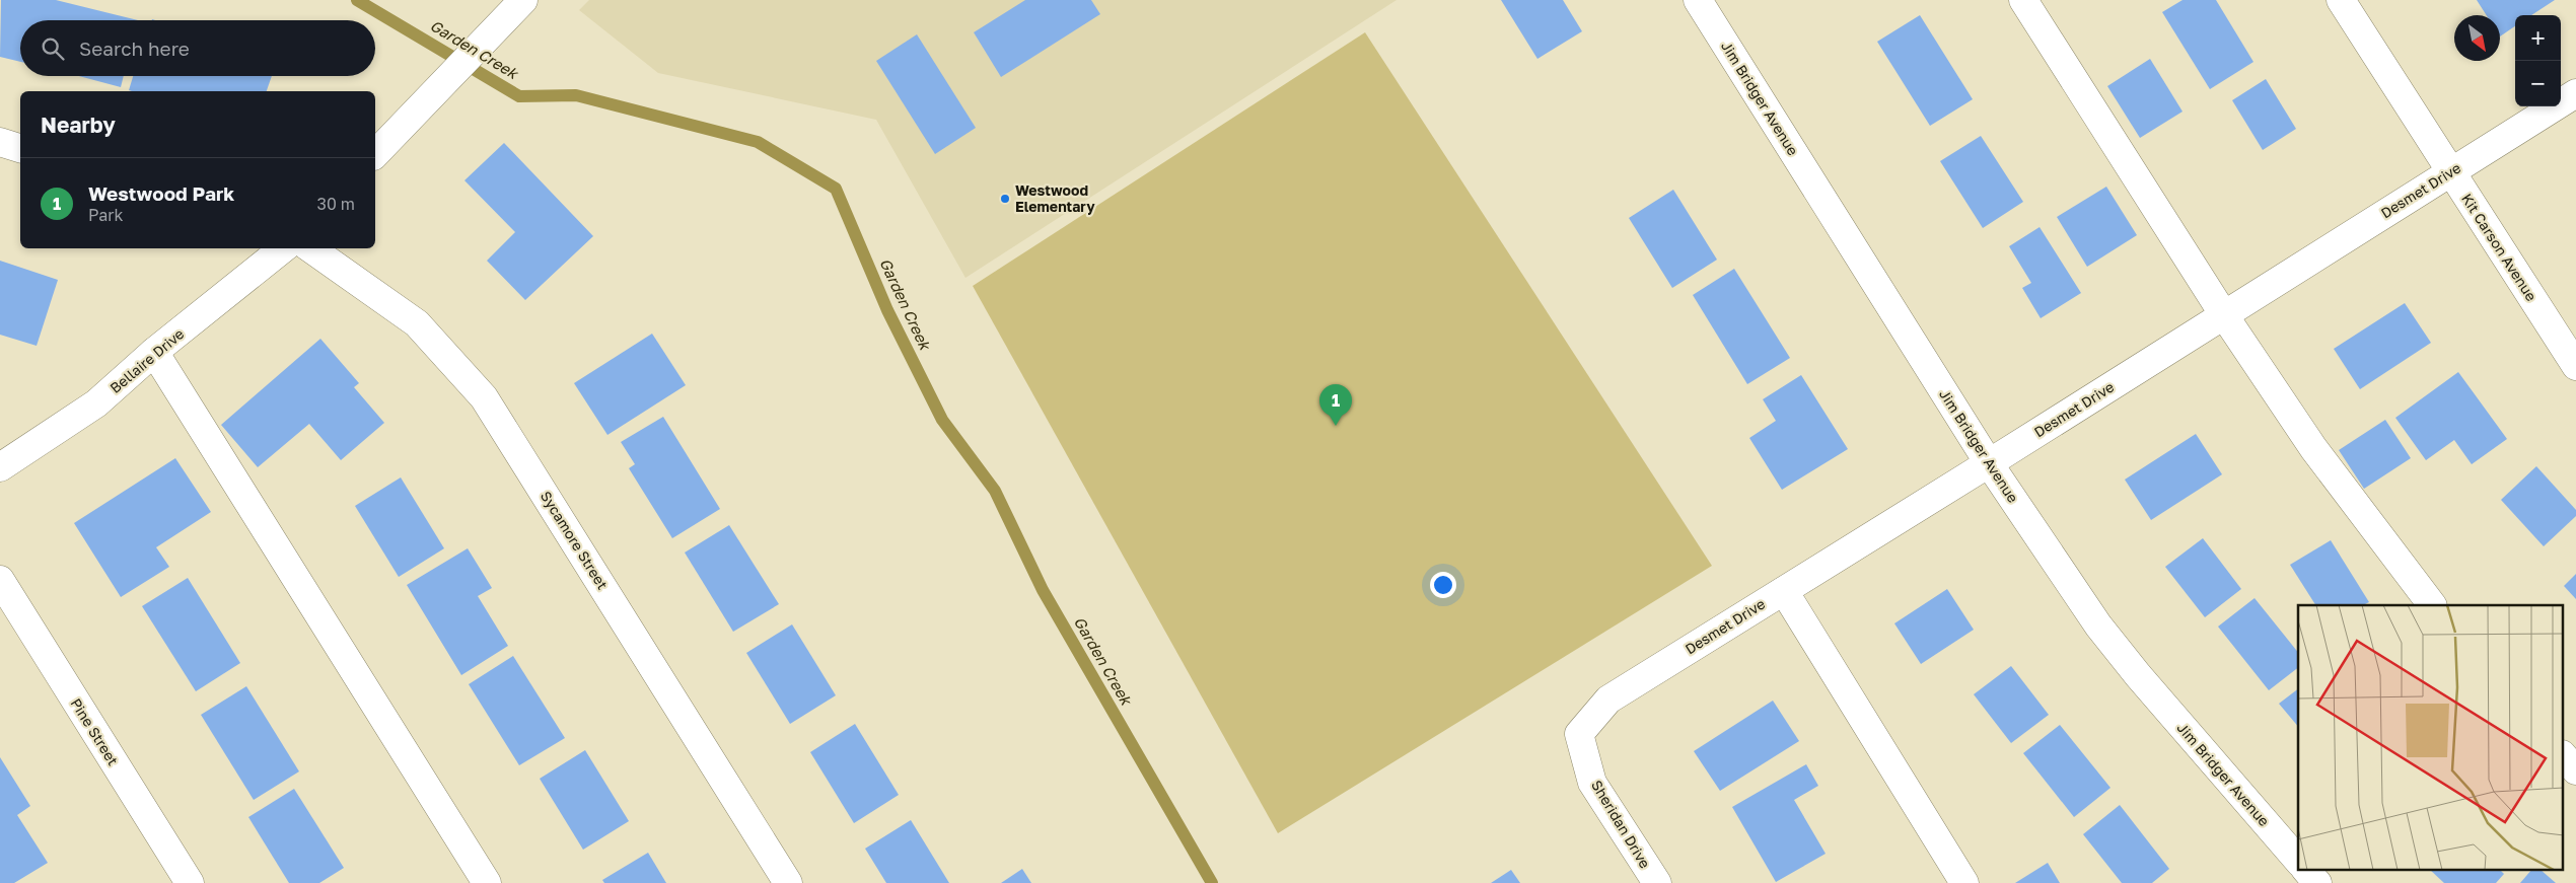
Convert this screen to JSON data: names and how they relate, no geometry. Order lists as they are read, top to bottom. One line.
{"streets":{"street":["Jim Bridger Avenue","Desmet Drive","Kit Carson Avenue","Bellaire Drive","Sycamore Street","Pine Street","Sheridan Drive"]},"crossings":[["Jim Bridger Avenue","Desmet Drive"],["Desmet Drive","Kit Carson Avenue"],["Desmet Drive","Sheridan Drive"]],"water":["Garden Creek"],"places":["Westwood Elementary"],"north":"bottom right","page":{"map_buttons":["+","−"],"search":"Search here","heading":"Nearby","list":[{"mark":"1","name":"Westwood Park","note":"Park","value":"30 m"}],"pins":"1"}}
